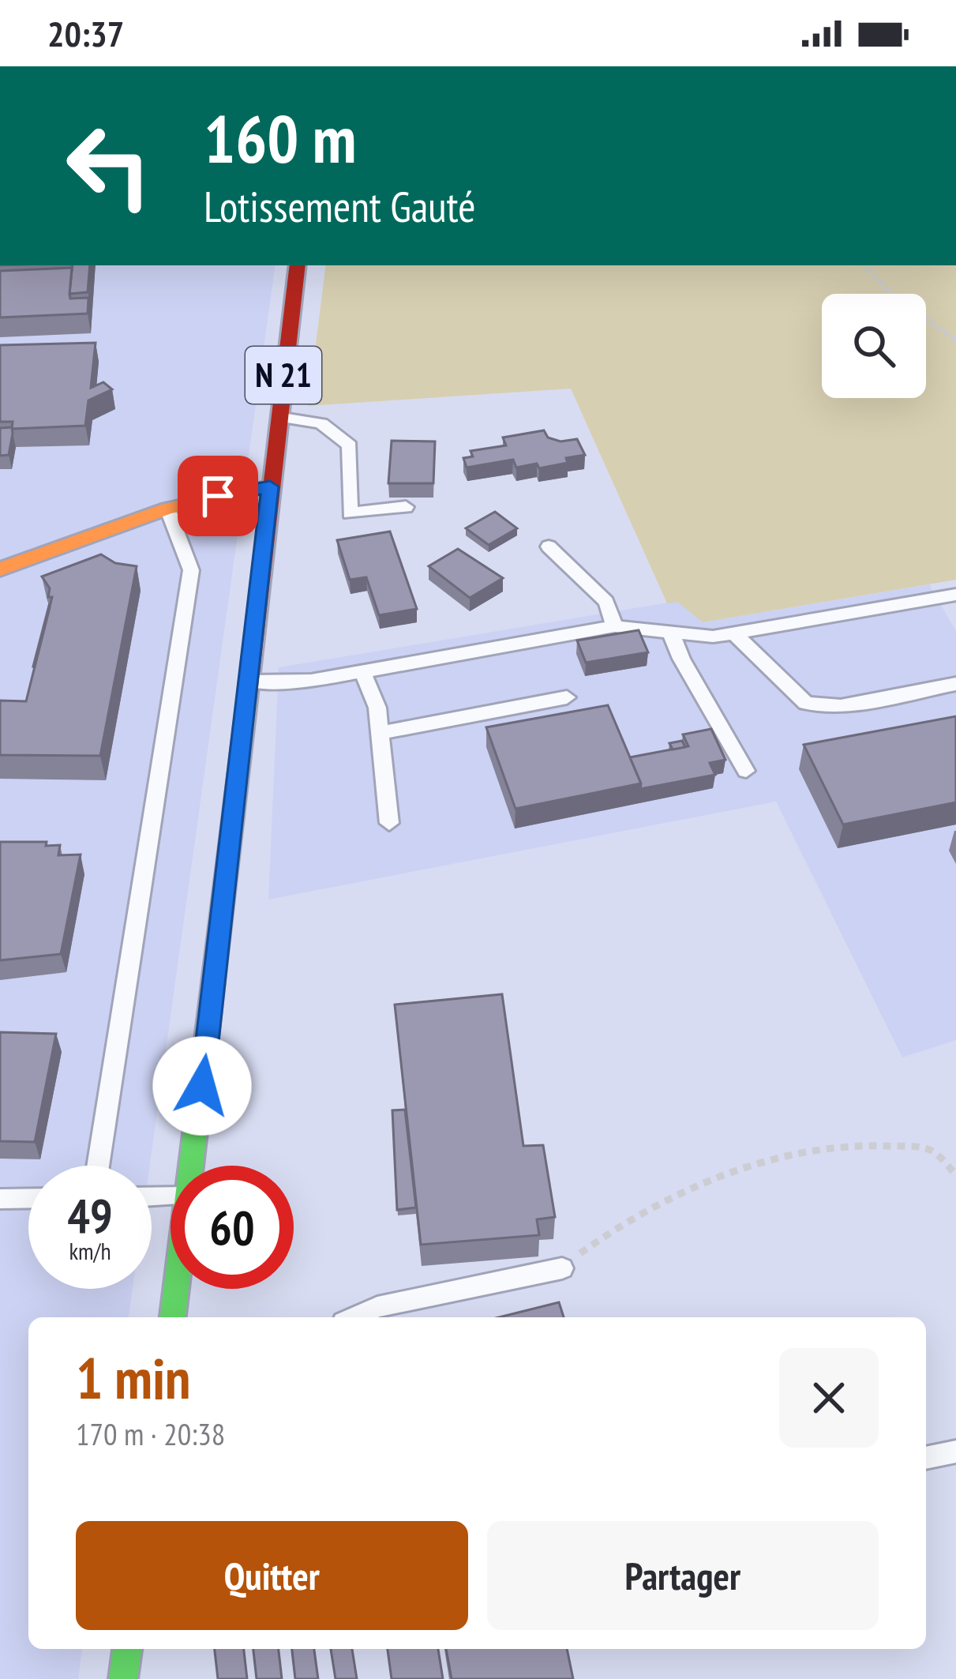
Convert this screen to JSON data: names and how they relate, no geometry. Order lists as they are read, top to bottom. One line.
{"streets":{"main road":["N 21"]},"page":{"status":"20:37","turn":["160 m","Lotissement Gauté"],"speed":"49 km/h","limit":"60","heading":["1 min","170 m · 20:38"],"buttons":["Quitter","Partager"]}}
